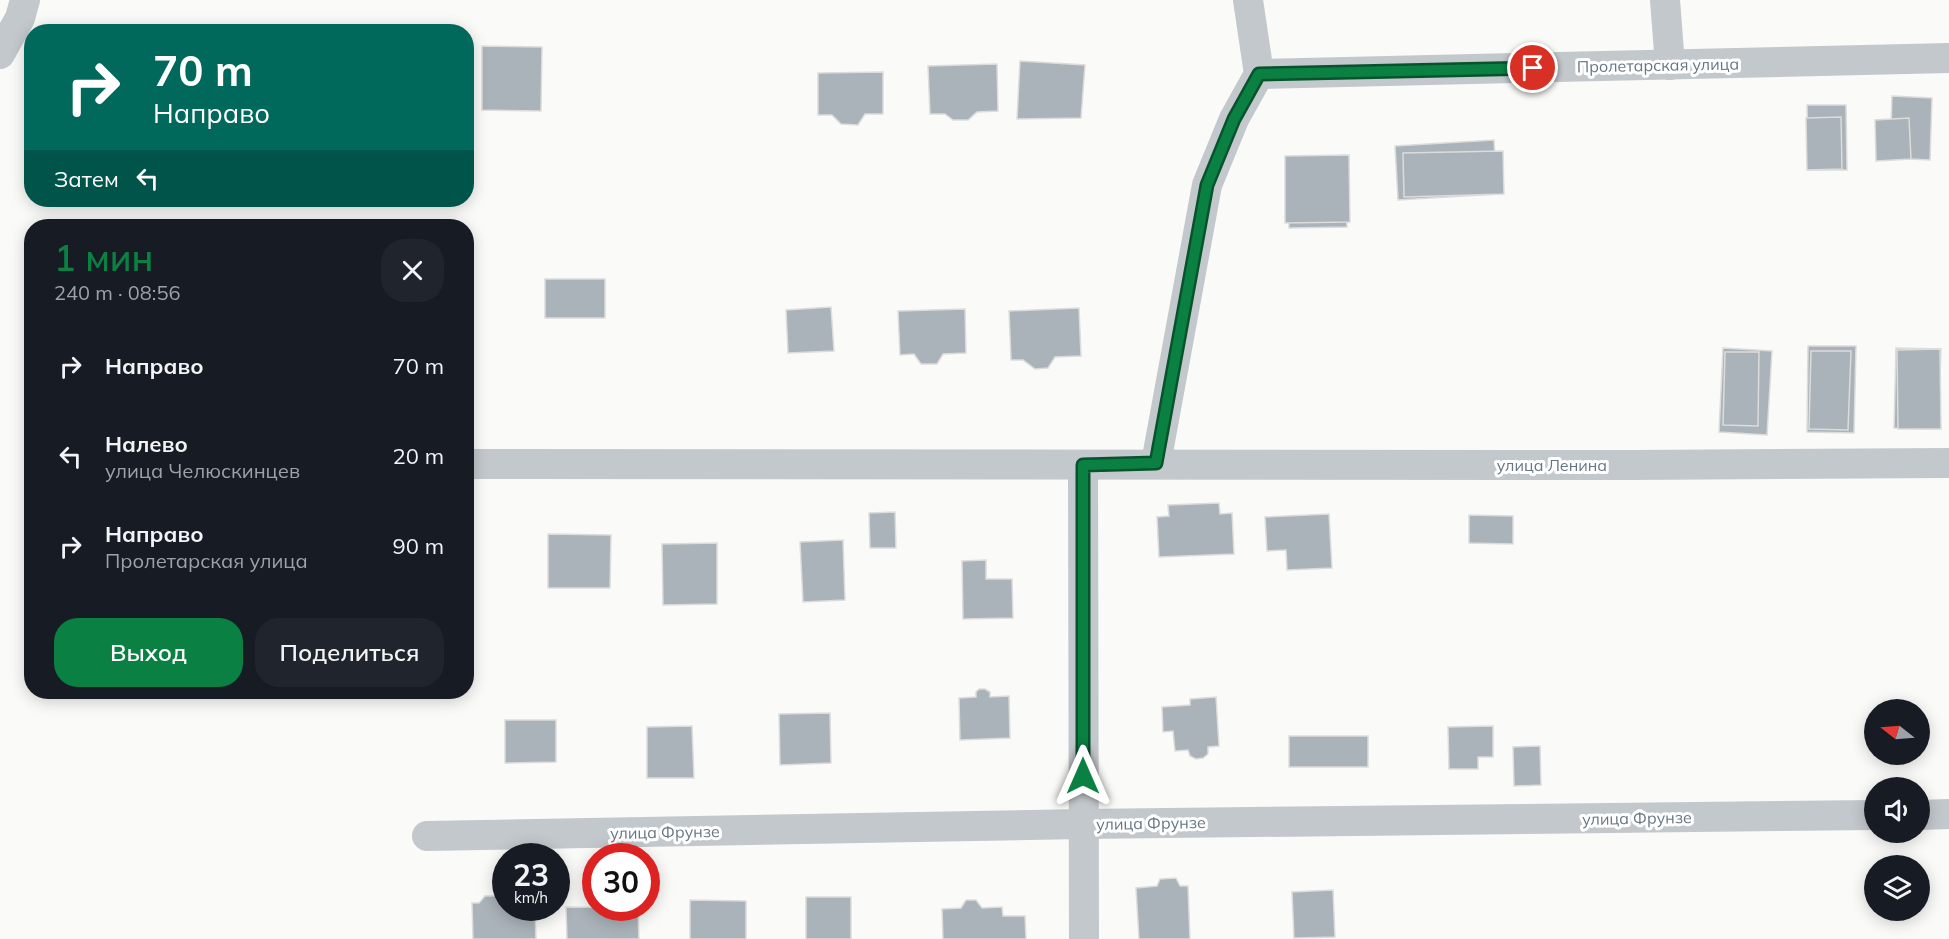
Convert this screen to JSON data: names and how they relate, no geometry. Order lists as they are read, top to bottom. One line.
{"streets":{"street":["Пролетарская улица","улица Ленина","улица Фрунзе"]},"north":"left","page":{"turn":["70 m","Направо"],"then":"Затем","heading":["1 мин","240 m · 08:56"],"list":[{"name":"Направо","value":"70 m"},{"name":"Налево","note":"улица Челюскинцев","value":"20 m"},{"name":"Направо","note":"Пролетарская улица","value":"90 m"}],"buttons":["Выход","Поделиться"],"speed":"23 km/h","limit":"30"}}
